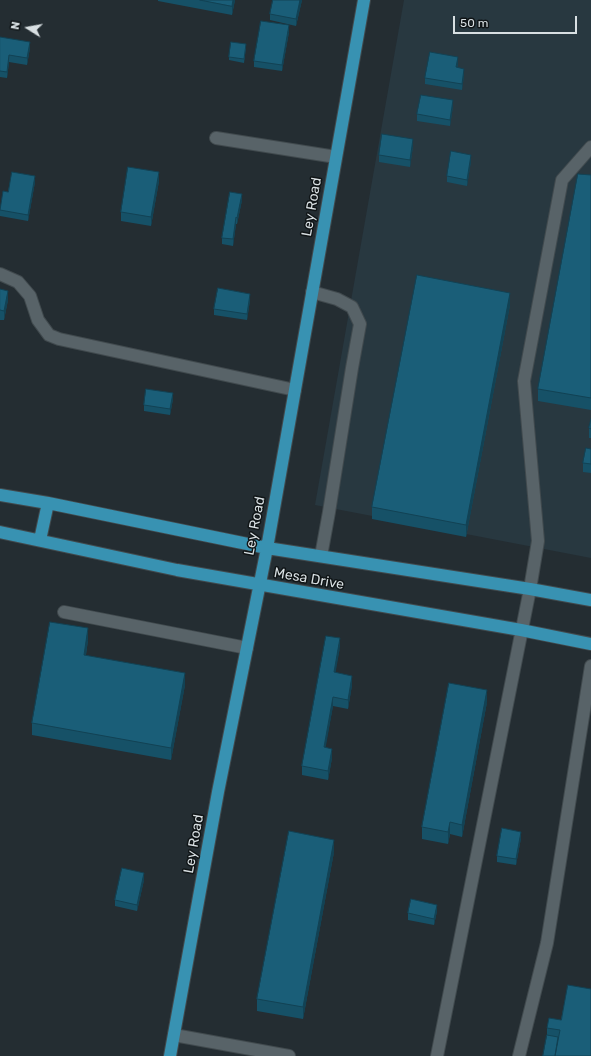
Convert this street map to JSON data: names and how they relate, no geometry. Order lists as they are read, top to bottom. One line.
{"streets":{"main road":["Ley Road","Mesa Drive"]},"crossings":[["Ley Road","Mesa Drive"]],"scale_bar":"50 m","north":"left"}
